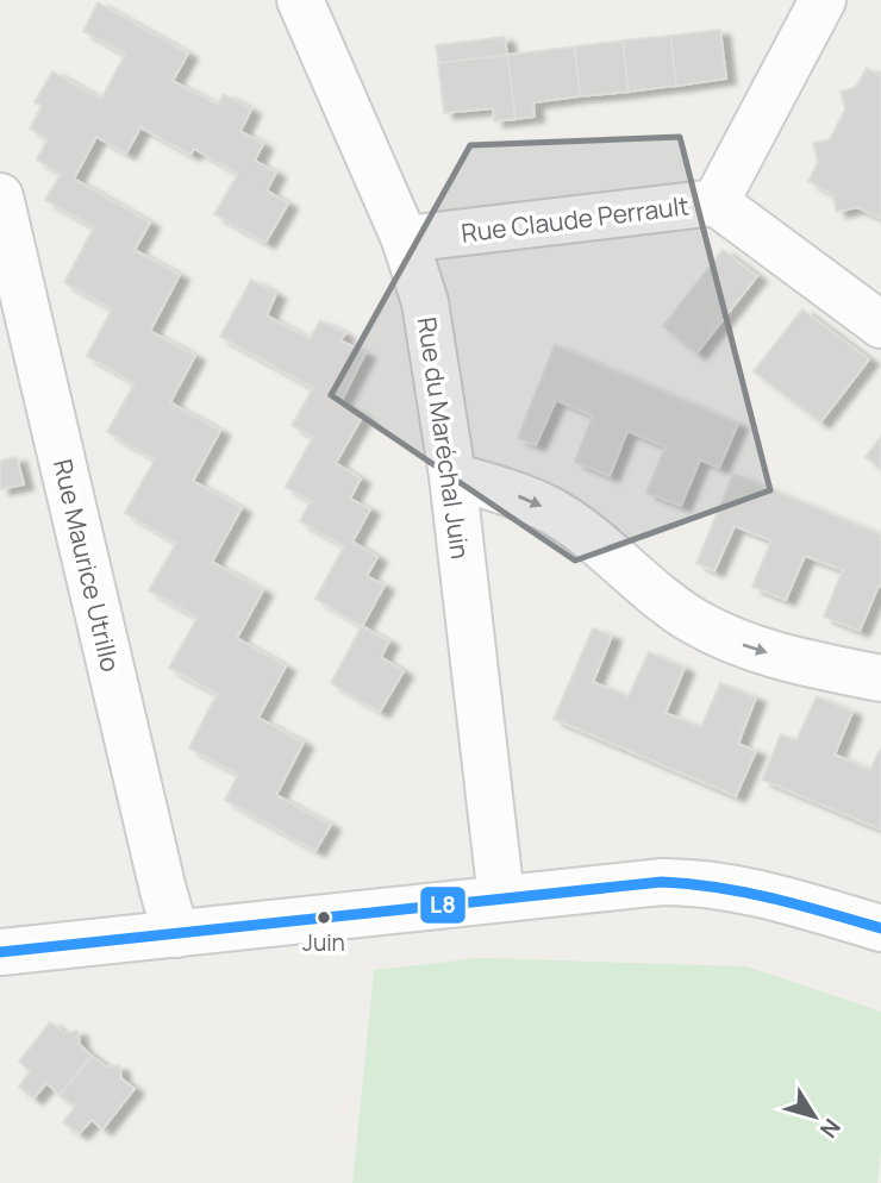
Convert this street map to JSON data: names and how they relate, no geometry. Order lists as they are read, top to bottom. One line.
{"streets":{"street":["Rue Claude Perrault","Rue du Maréchal Juin","Rue Maurice Utrillo"]},"crossings":[["Rue Claude Perrault","Rue du Maréchal Juin"]],"places":["Juin"],"lines":["transit line L8"],"north":"bottom right"}
